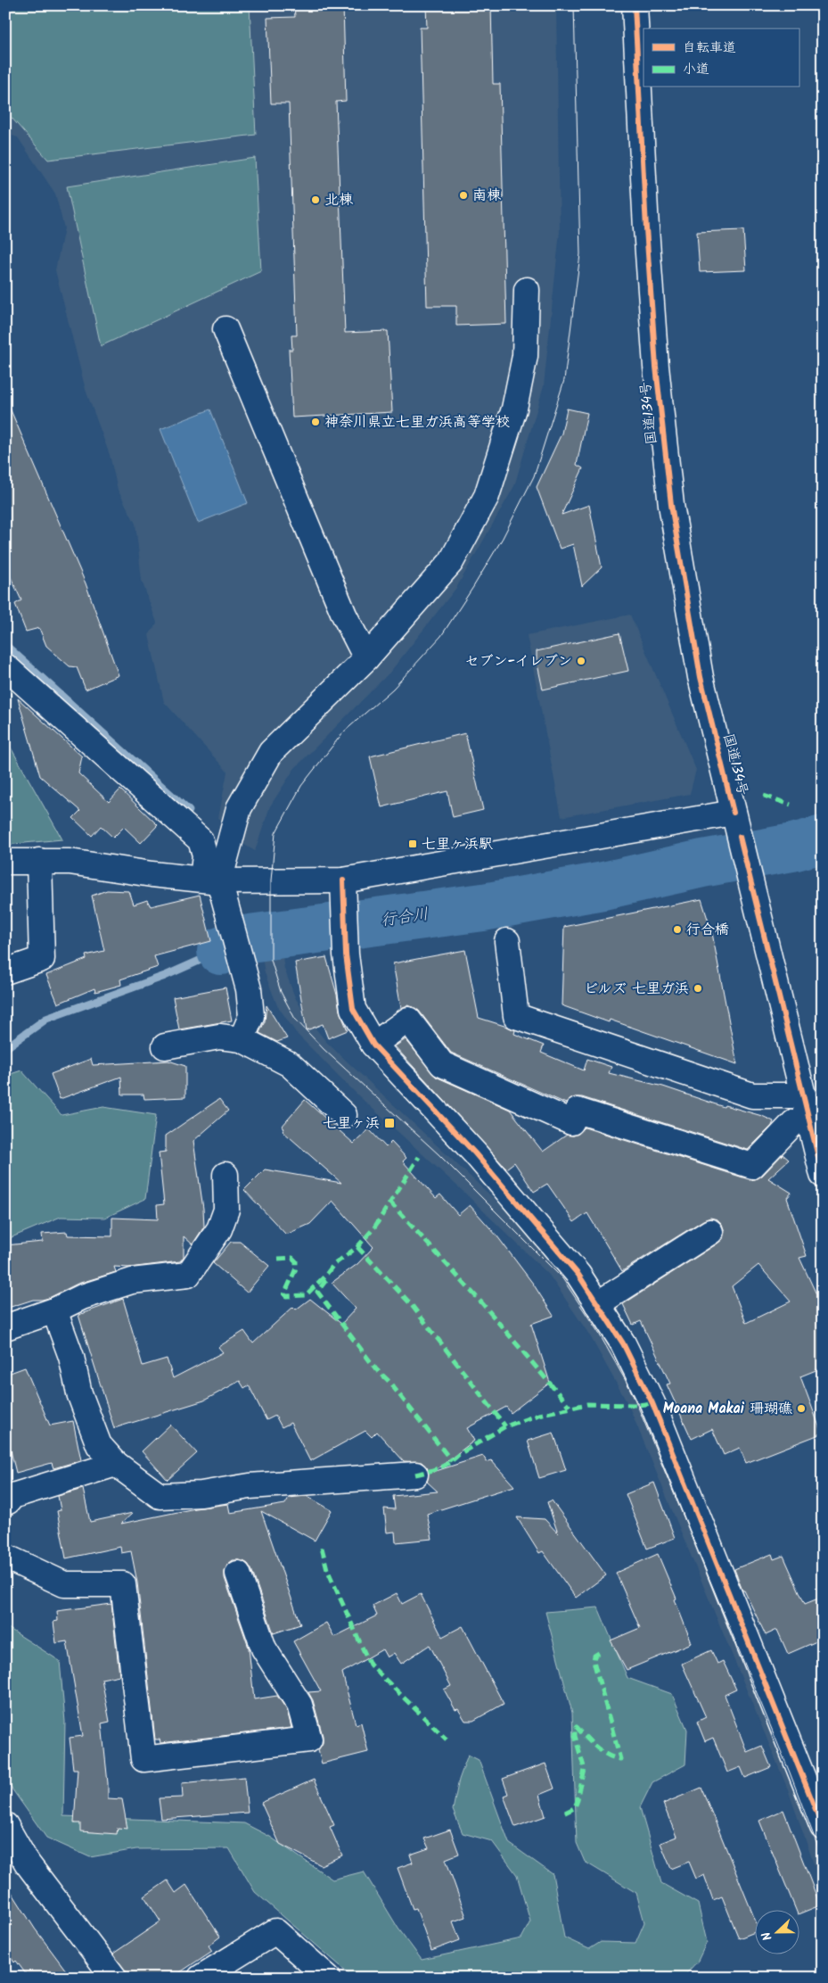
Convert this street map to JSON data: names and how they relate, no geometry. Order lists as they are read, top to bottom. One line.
{"streets":{"main road":["国道134号"]},"water":["行合川"],"places":{"other":["南棟","北棟","神奈川県立七里ガ浜高等学校","セブン-イレブン","行合橋","ビルズ 七里ガ浜","Moana Makai 珊瑚礁"],"transit":["七里ヶ浜駅","七里ヶ浜"]},"legend":["自転車道","小道"],"north":"left"}
